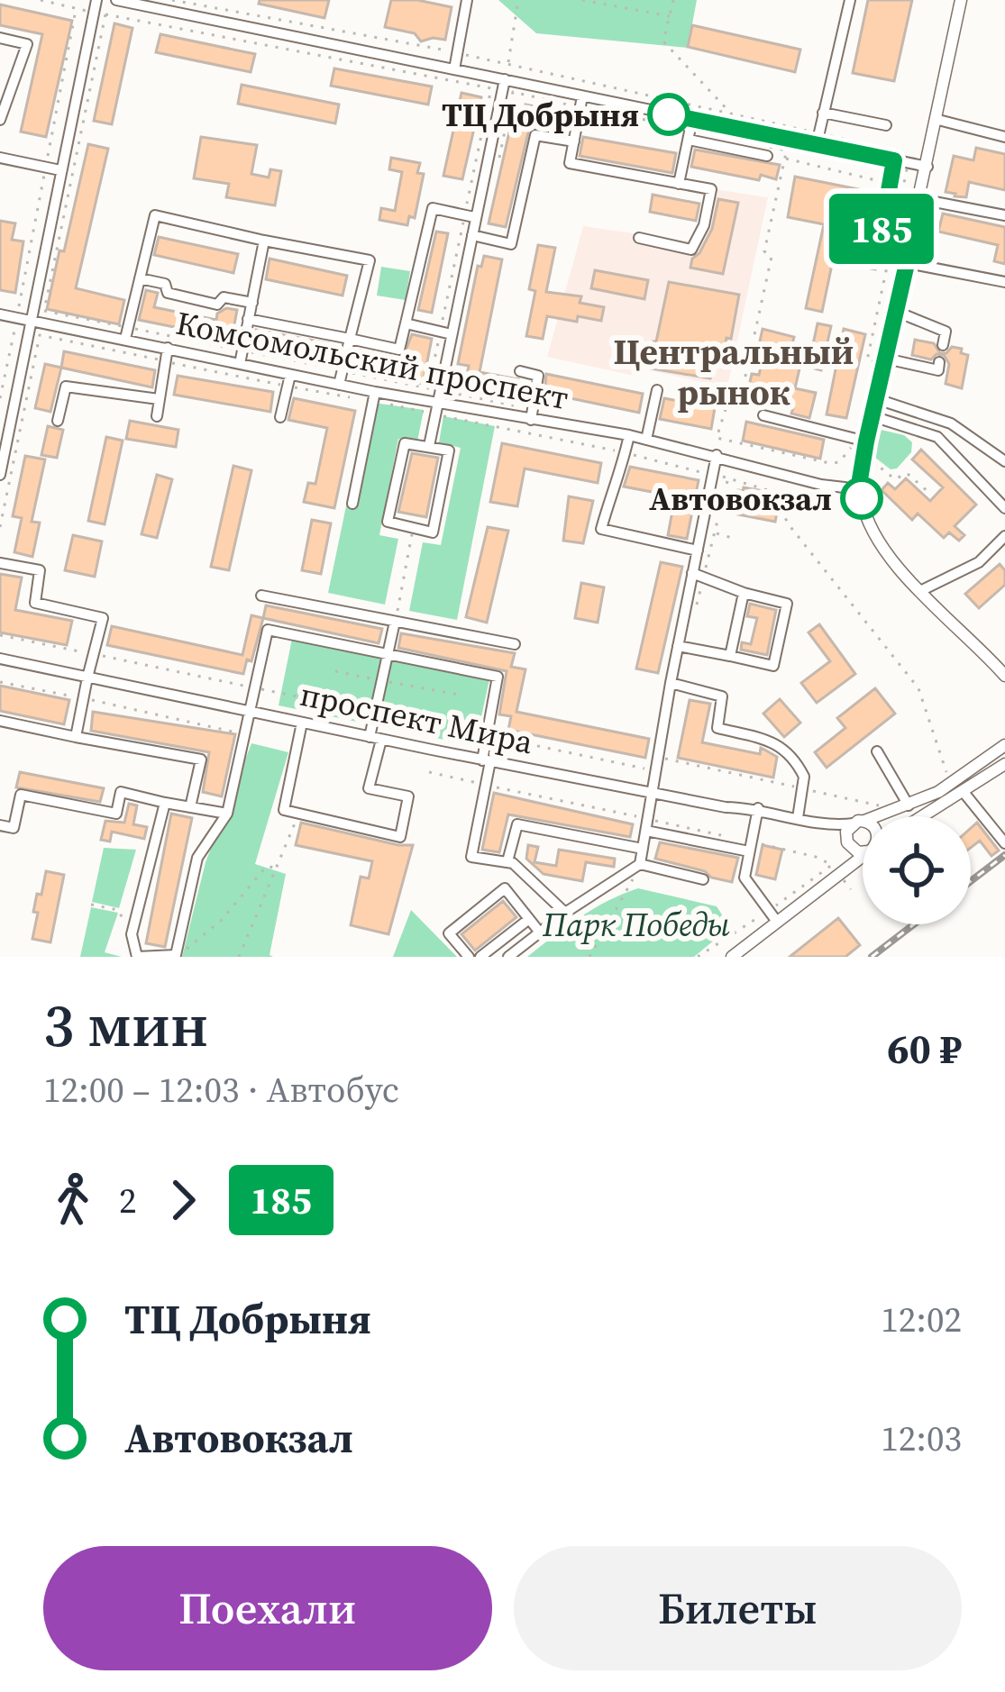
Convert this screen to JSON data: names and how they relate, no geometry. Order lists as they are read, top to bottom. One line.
{"streets":{"street":["Комсомольский проспект","проспект Мира"]},"districts":["Центральный рынок"],"parks":["Парк Победы"],"places":["ТЦ Добрыня","Автовокзал"],"lines":["bus line 185"],"page":{"on_map":"185","heading":["3 мин","12:00 – 12:03 · Автобус","60 ₽"],"legs":["2","185"],"list":[{"name":"ТЦ Добрыня","value":"12:02"},{"name":"Автовокзал","value":"12:03"}],"buttons":["Поехали","Билеты"]}}
